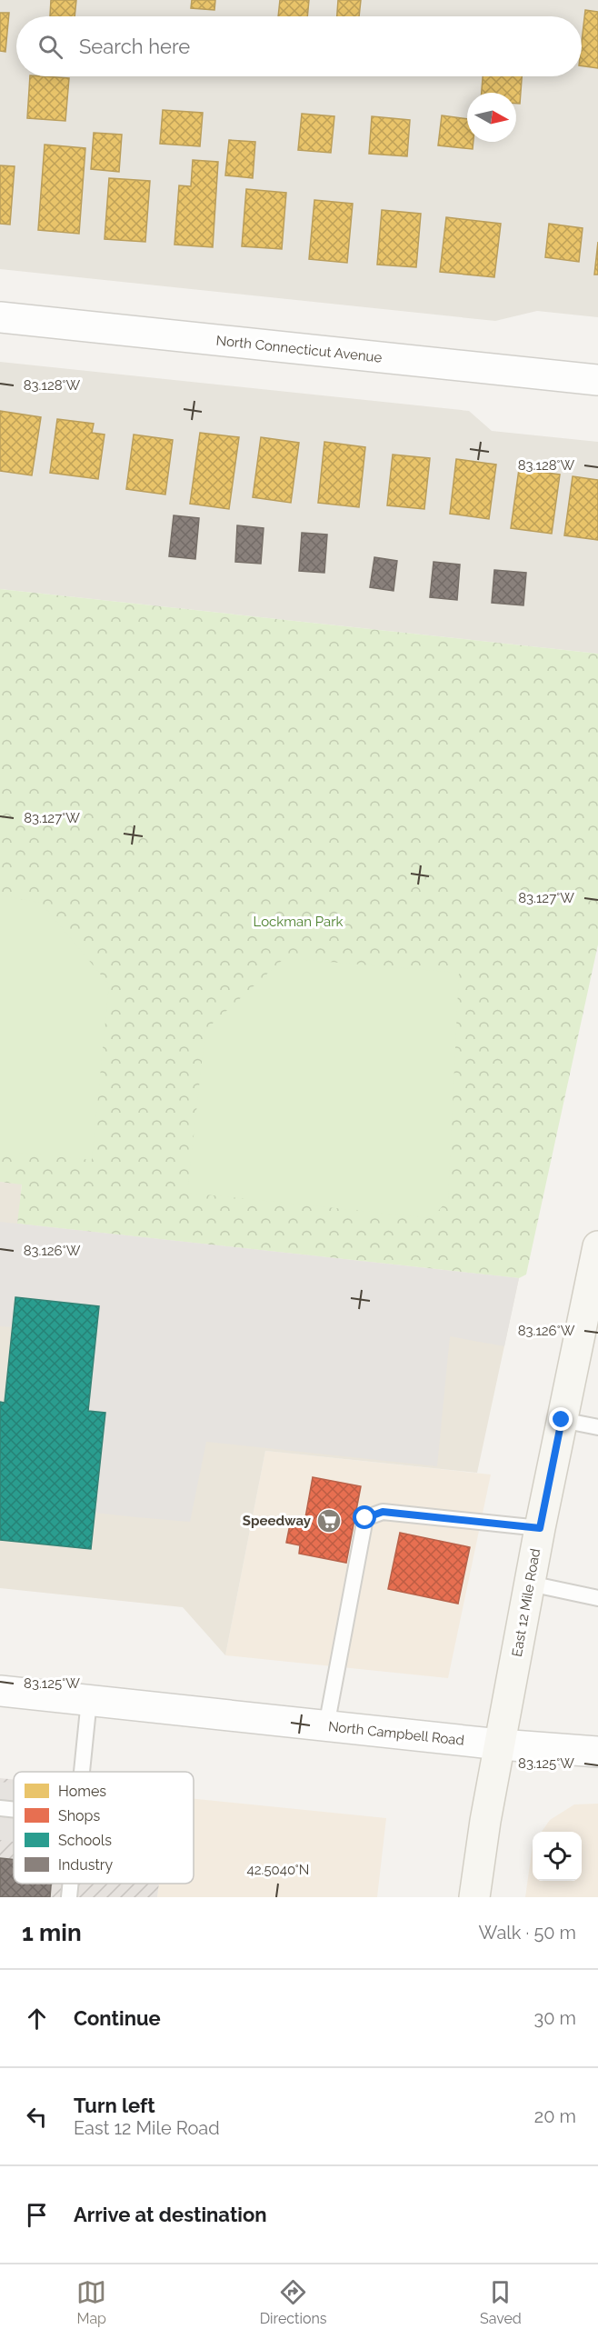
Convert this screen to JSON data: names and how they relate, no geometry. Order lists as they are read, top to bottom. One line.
{"streets":{"main road":["East 12 Mile Road"],"street":["North Connecticut Avenue","North Campbell Road"]},"crossings":[["East 12 Mile Road","North Campbell Road"]],"parks":["Lockman Park"],"places":{"supermarket":["Speedway"]},"legend":["Homes","Shops","Schools","Industry"],"north":"right","page":{"search":"Search here","heading":["1 min","Walk · 50 m"],"list":[["Continue","30 m"],["Turn left","East 12 Mile Road","20 m"],"Arrive at destination"],"nav":["Map","Directions","Saved"]},"coordinates":["83.128°W","83.127°W","83.126°W","83.125°W","42.5040°N"]}
